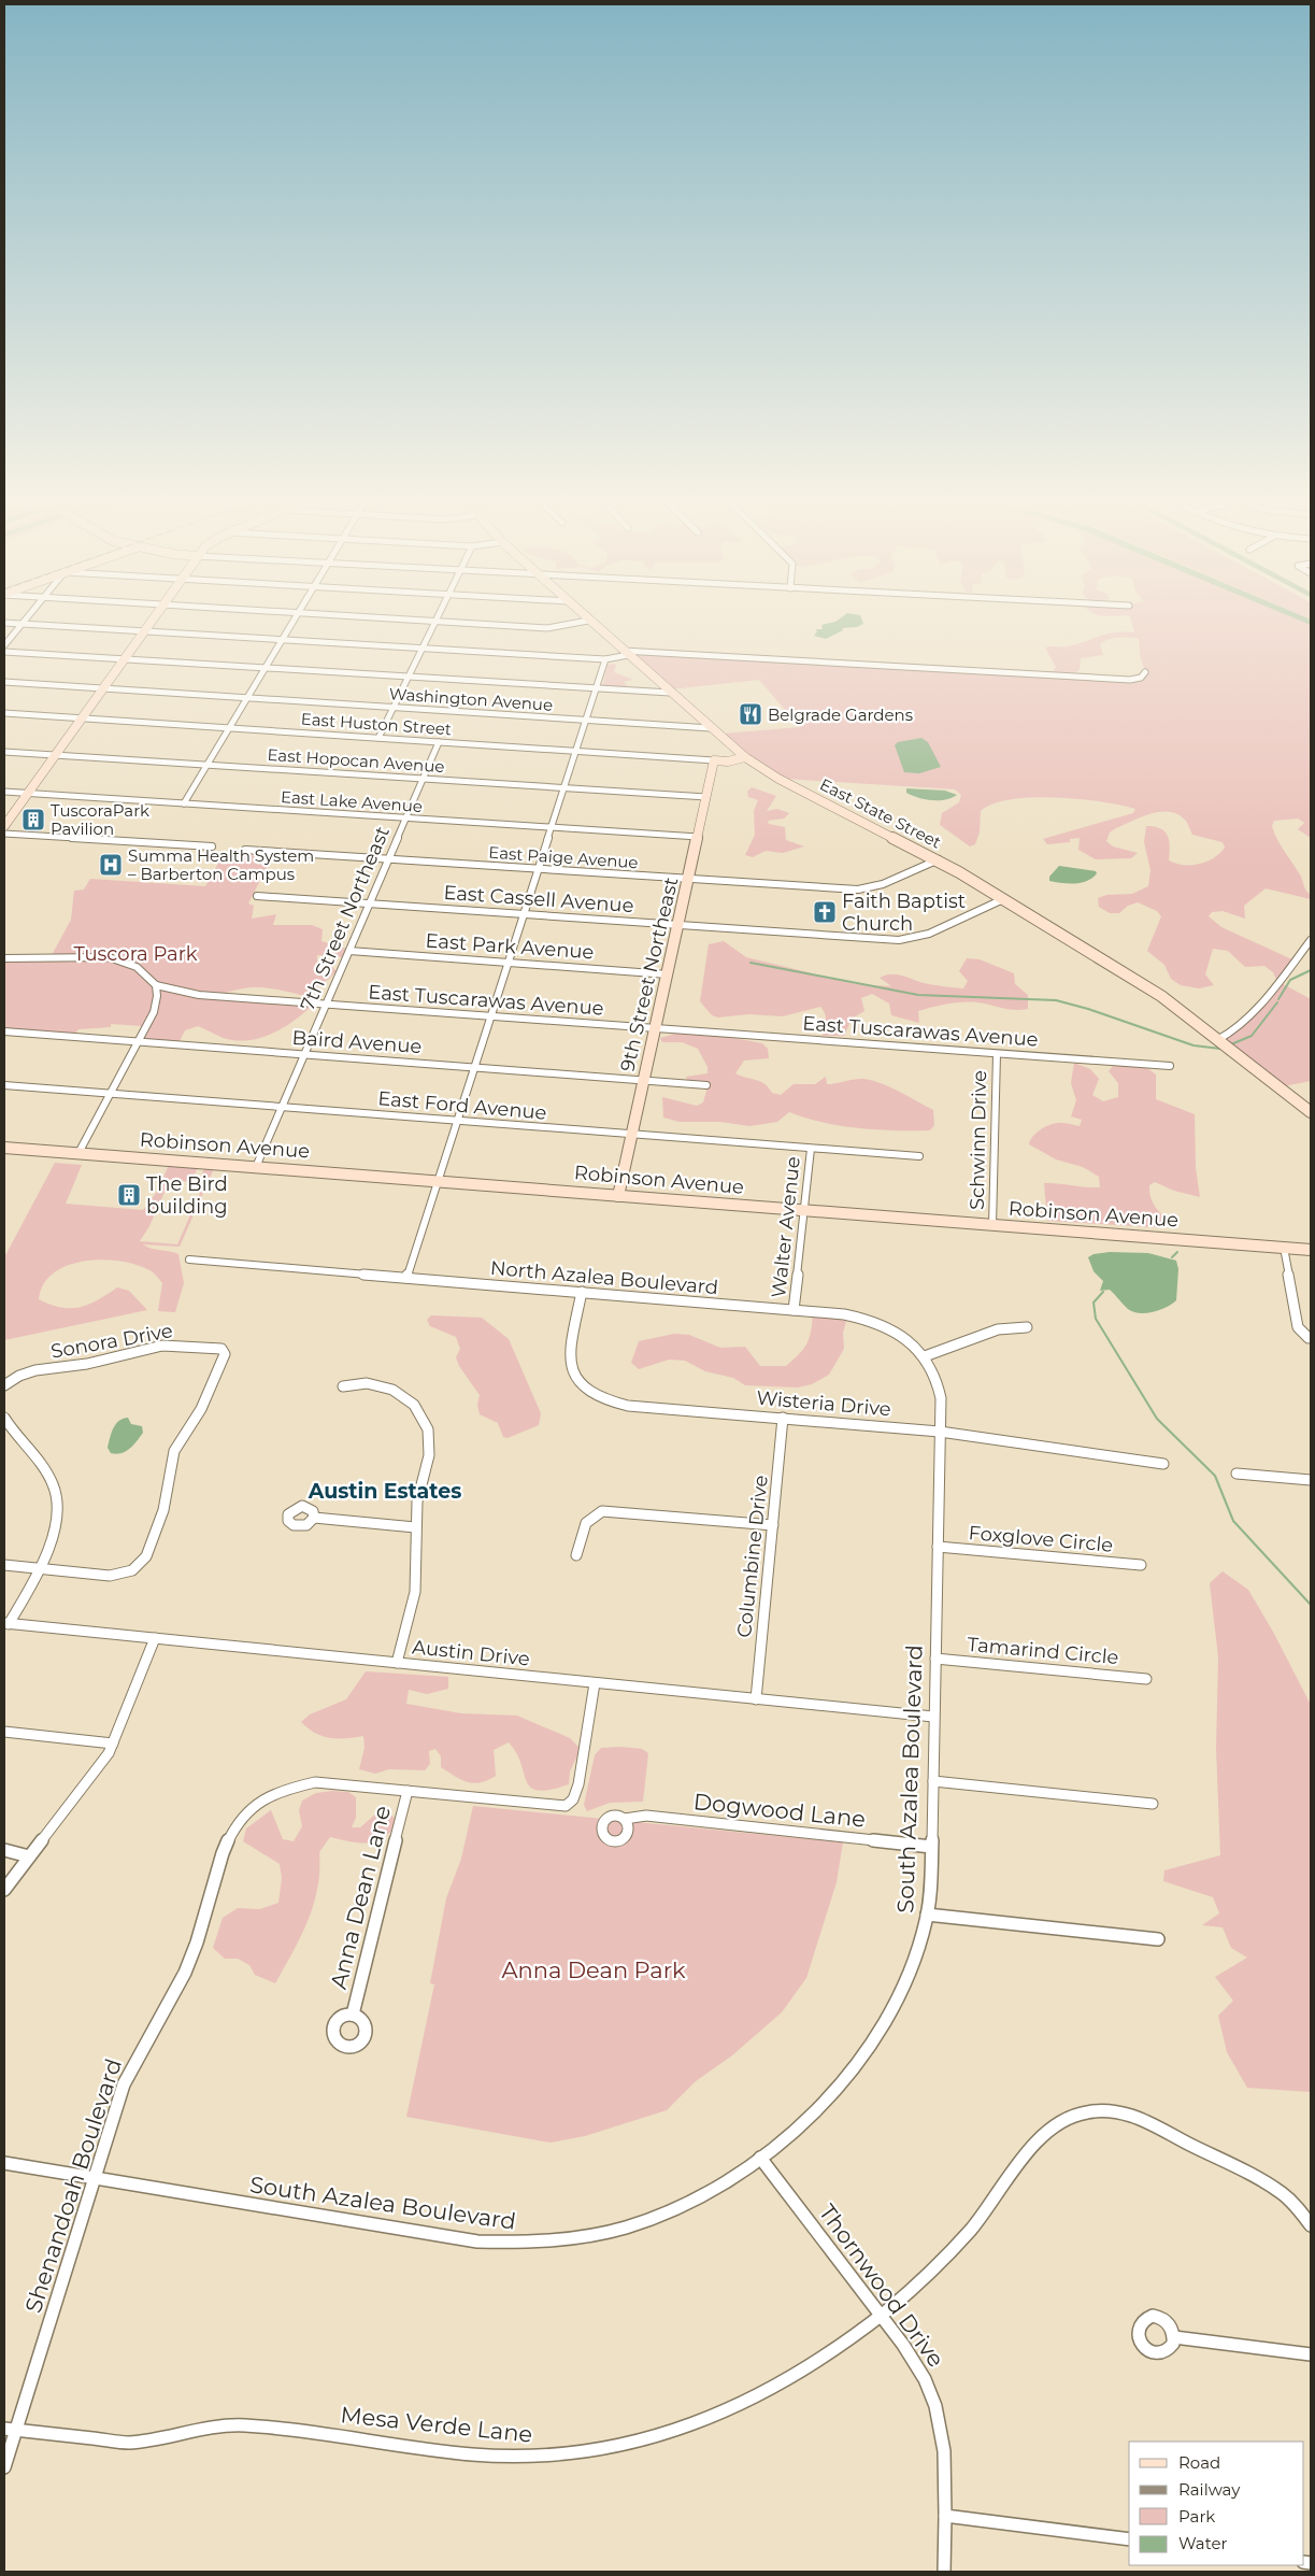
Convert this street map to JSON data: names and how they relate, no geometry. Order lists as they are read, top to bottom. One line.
{"streets":{"street":["Washington Avenue","East Huston Street","East Hopocan Avenue","East Lake Avenue","East State Street","East Paige Avenue","East Cassell Avenue","7th Street Northeast","East Park Avenue","9th Street Northeast","East Tuscarawas Avenue","Baird Avenue","East Ford Avenue","Schwinn Drive","Robinson Avenue","Walter Avenue","North Azalea Boulevard","Sonora Drive","Wisteria Drive","Foxglove Circle","Columbine Drive","Tamarind Circle","Austin Drive","South Azalea Boulevard","Dogwood Lane","Anna Dean Lane","Shenandoah Boulevard","Thornwood Drive","Mesa Verde Lane"]},"crossings":[["Washington Avenue","East State Street"],["East Huston Street","East State Street"],["East Huston Street","7th Street Northeast"],["East Huston Street","9th Street Northeast"],["East Hopocan Avenue","7th Street Northeast"],["East Hopocan Avenue","9th Street Northeast"],["East Lake Avenue","7th Street Northeast"],["East Lake Avenue","9th Street Northeast"],["East State Street","East Paige Avenue"],["East State Street","East Cassell Avenue"],["East Paige Avenue","7th Street Northeast"],["East Paige Avenue","9th Street Northeast"],["East Cassell Avenue","7th Street Northeast"],["East Cassell Avenue","9th Street Northeast"],["7th Street Northeast","East Park Avenue"],["7th Street Northeast","East Tuscarawas Avenue"],["7th Street Northeast","Baird Avenue"],["7th Street Northeast","East Ford Avenue"],["7th Street Northeast","Robinson Avenue"],["East Park Avenue","9th Street Northeast"],["9th Street Northeast","East Tuscarawas Avenue"],["9th Street Northeast","Baird Avenue"],["9th Street Northeast","East Ford Avenue"],["9th Street Northeast","Robinson Avenue"],["East Tuscarawas Avenue","Schwinn Drive"],["East Ford Avenue","Walter Avenue"],["Schwinn Drive","Robinson Avenue"],["Robinson Avenue","Walter Avenue"],["Walter Avenue","North Azalea Boulevard"],["North Azalea Boulevard","Wisteria Drive"],["North Azalea Boulevard","South Azalea Boulevard"],["Wisteria Drive","Columbine Drive"],["Wisteria Drive","South Azalea Boulevard"],["Foxglove Circle","South Azalea Boulevard"],["Columbine Drive","Austin Drive"],["Tamarind Circle","South Azalea Boulevard"],["Austin Drive","South Azalea Boulevard"],["Austin Drive","Shenandoah Boulevard"],["South Azalea Boulevard","Dogwood Lane"],["South Azalea Boulevard","Shenandoah Boulevard"],["South Azalea Boulevard","Thornwood Drive"],["Anna Dean Lane","Shenandoah Boulevard"],["Shenandoah Boulevard","Mesa Verde Lane"],["Thornwood Drive","Mesa Verde Lane"]],"districts":["Austin Estates"],"parks":["Tuscora Park","Anna Dean Park"],"places":{"restaurant":["Belgrade Gardens"],"building":["TuscoraPark Pavilion","The Bird building"],"hospital":["Summa Health System – Barberton Campus"],"church":["Faith Baptist Church"]},"legend":["Road","Railway","Park","Water"]}
